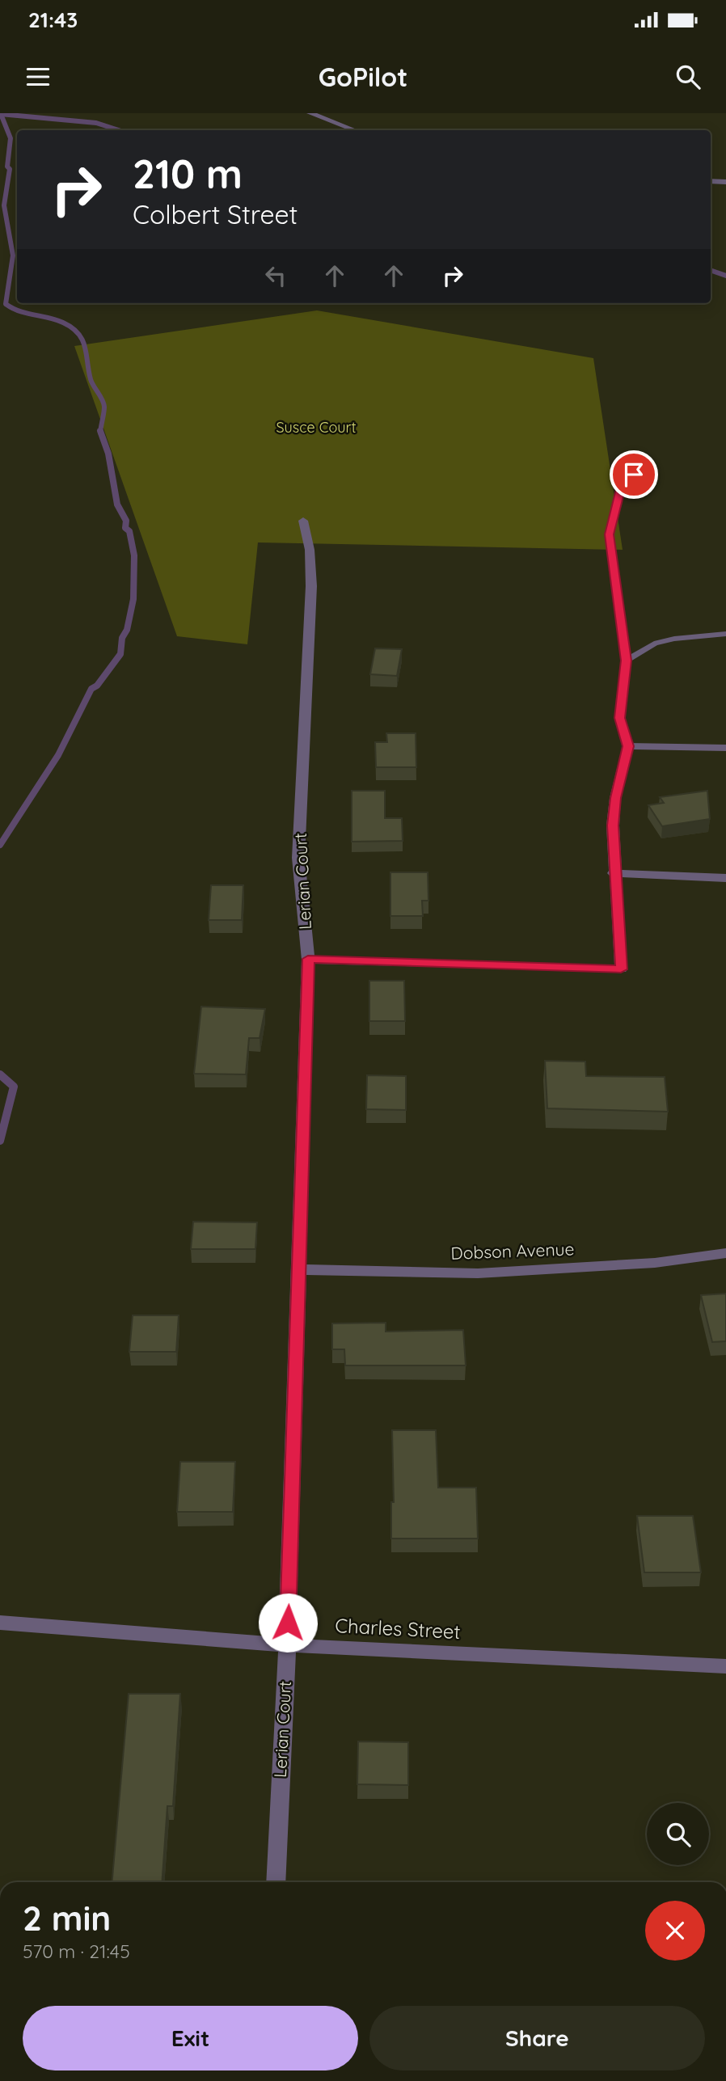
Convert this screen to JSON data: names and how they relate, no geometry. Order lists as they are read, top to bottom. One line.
{"streets":{"street":["Lerian Court","Dobson Avenue","Charles Street"]},"crossings":[["Lerian Court","Dobson Avenue"],["Lerian Court","Charles Street"]],"parks":["Susce Court"],"page":{"status":"21:43","header":"GoPilot","turn":["210 m","Colbert Street"],"heading":["2 min","570 m · 21:45"],"buttons":["Exit","Share"]}}
